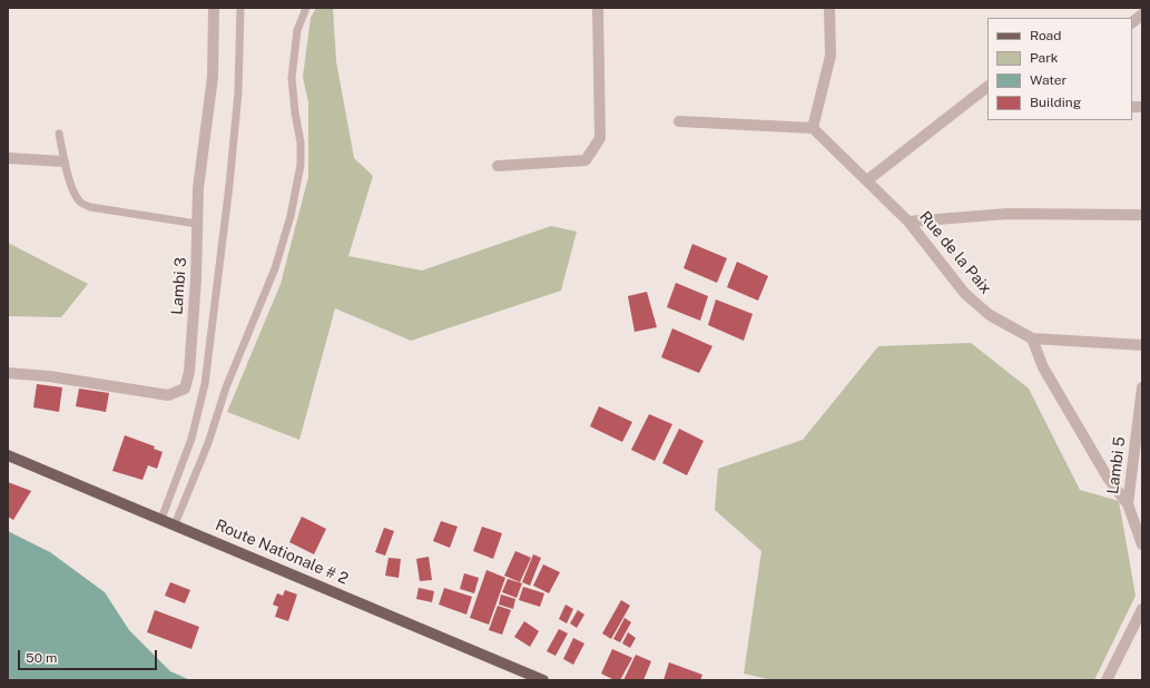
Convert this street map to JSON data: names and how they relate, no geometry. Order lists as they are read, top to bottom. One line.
{"streets":{"main road":["Route Nationale # 2"],"street":["Rue de la Paix","Lambi 3","Lambi 5"]},"legend":["Road","Park","Water","Building"],"scale_bar":"50 m"}
